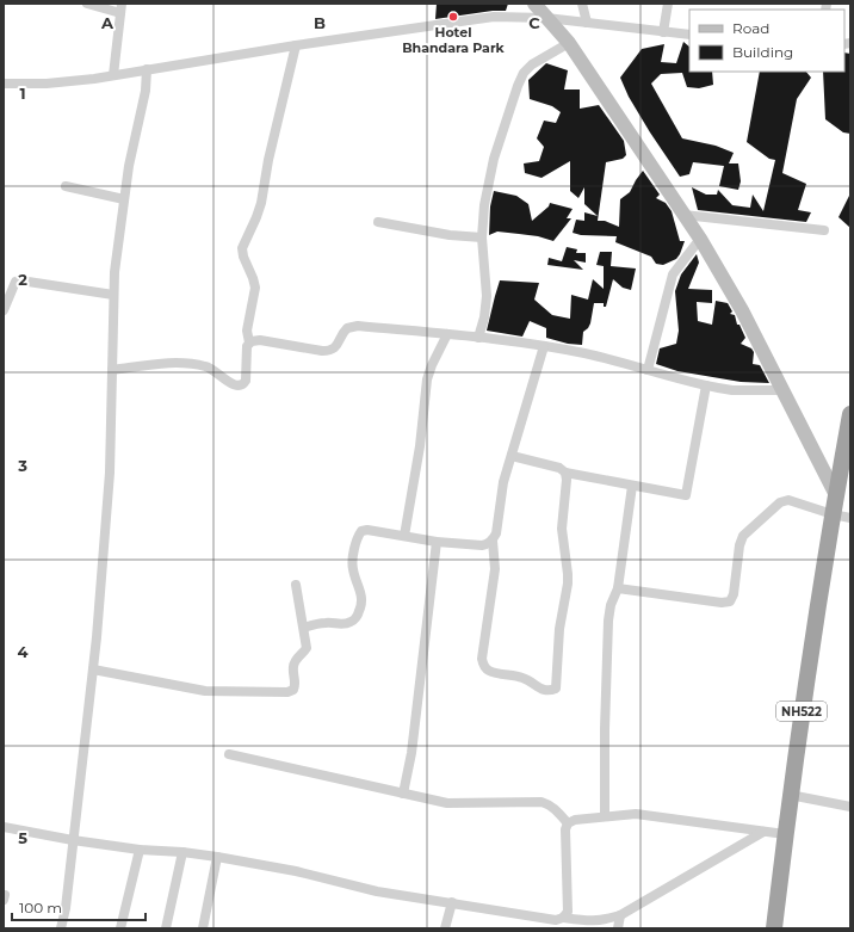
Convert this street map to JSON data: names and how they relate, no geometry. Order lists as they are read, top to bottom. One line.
{"streets":{"highway":["NH522"]},"places":["Hotel Bhandara Park"],"legend":["Road","Building"],"scale_bar":"100 m","grid":{"columns":["A","B","C"],"rows":["1","2","3","4","5"]}}
